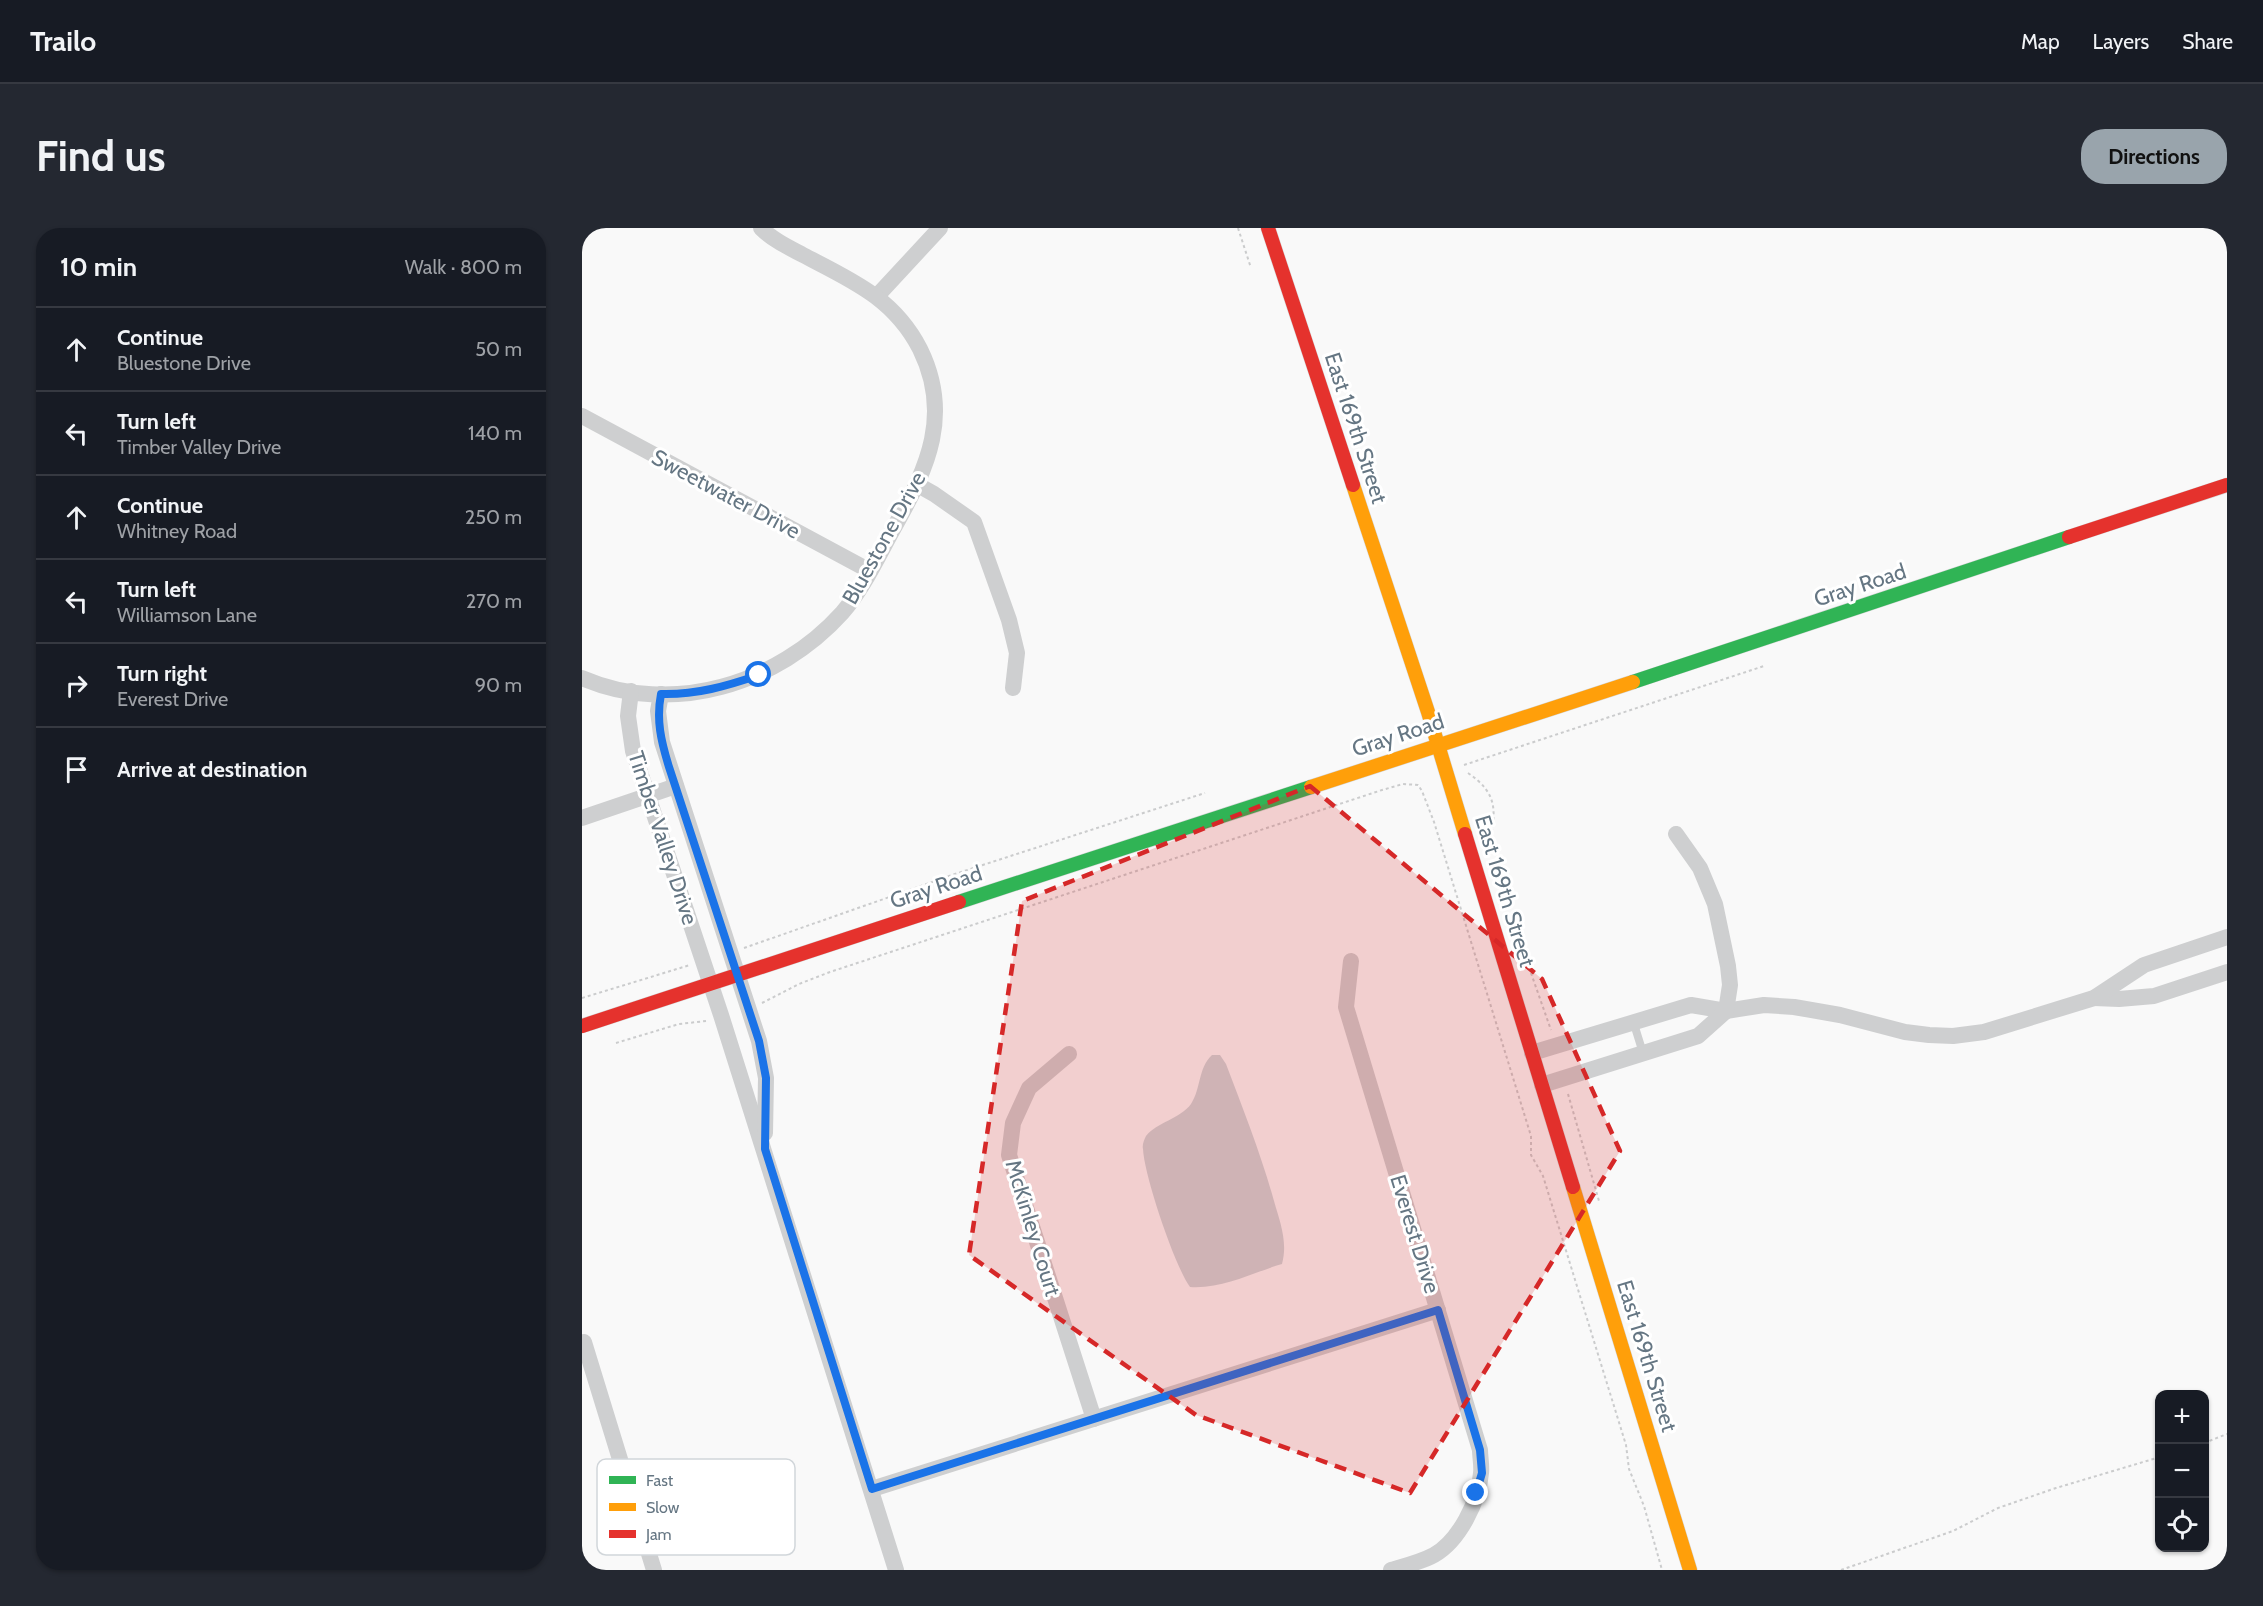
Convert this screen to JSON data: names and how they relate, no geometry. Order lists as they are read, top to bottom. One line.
{"streets":{"street":["East 169th Street","Sweetwater Drive","Bluestone Drive","Gray Road","Timber Valley Drive","McKinley Court","Everest Drive"]},"crossings":[["East 169th Street","Gray Road"],["Sweetwater Drive","Bluestone Drive"],["Bluestone Drive","Timber Valley Drive"],["Gray Road","Timber Valley Drive"]],"legend":["Fast","Slow","Jam"],"page":{"header":"Trailo","nav":["Map","Layers","Share"],"buttons":"Directions","title":"Find us","heading":["10 min","Walk · 800 m"],"list":[["Continue","Bluestone Drive","50 m"],["Turn left","Timber Valley Drive","140 m"],["Continue","Whitney Road","250 m"],["Turn left","Williamson Lane","270 m"],["Turn right","Everest Drive","90 m"],"Arrive at destination"],"map_buttons":["+","−"]}}
